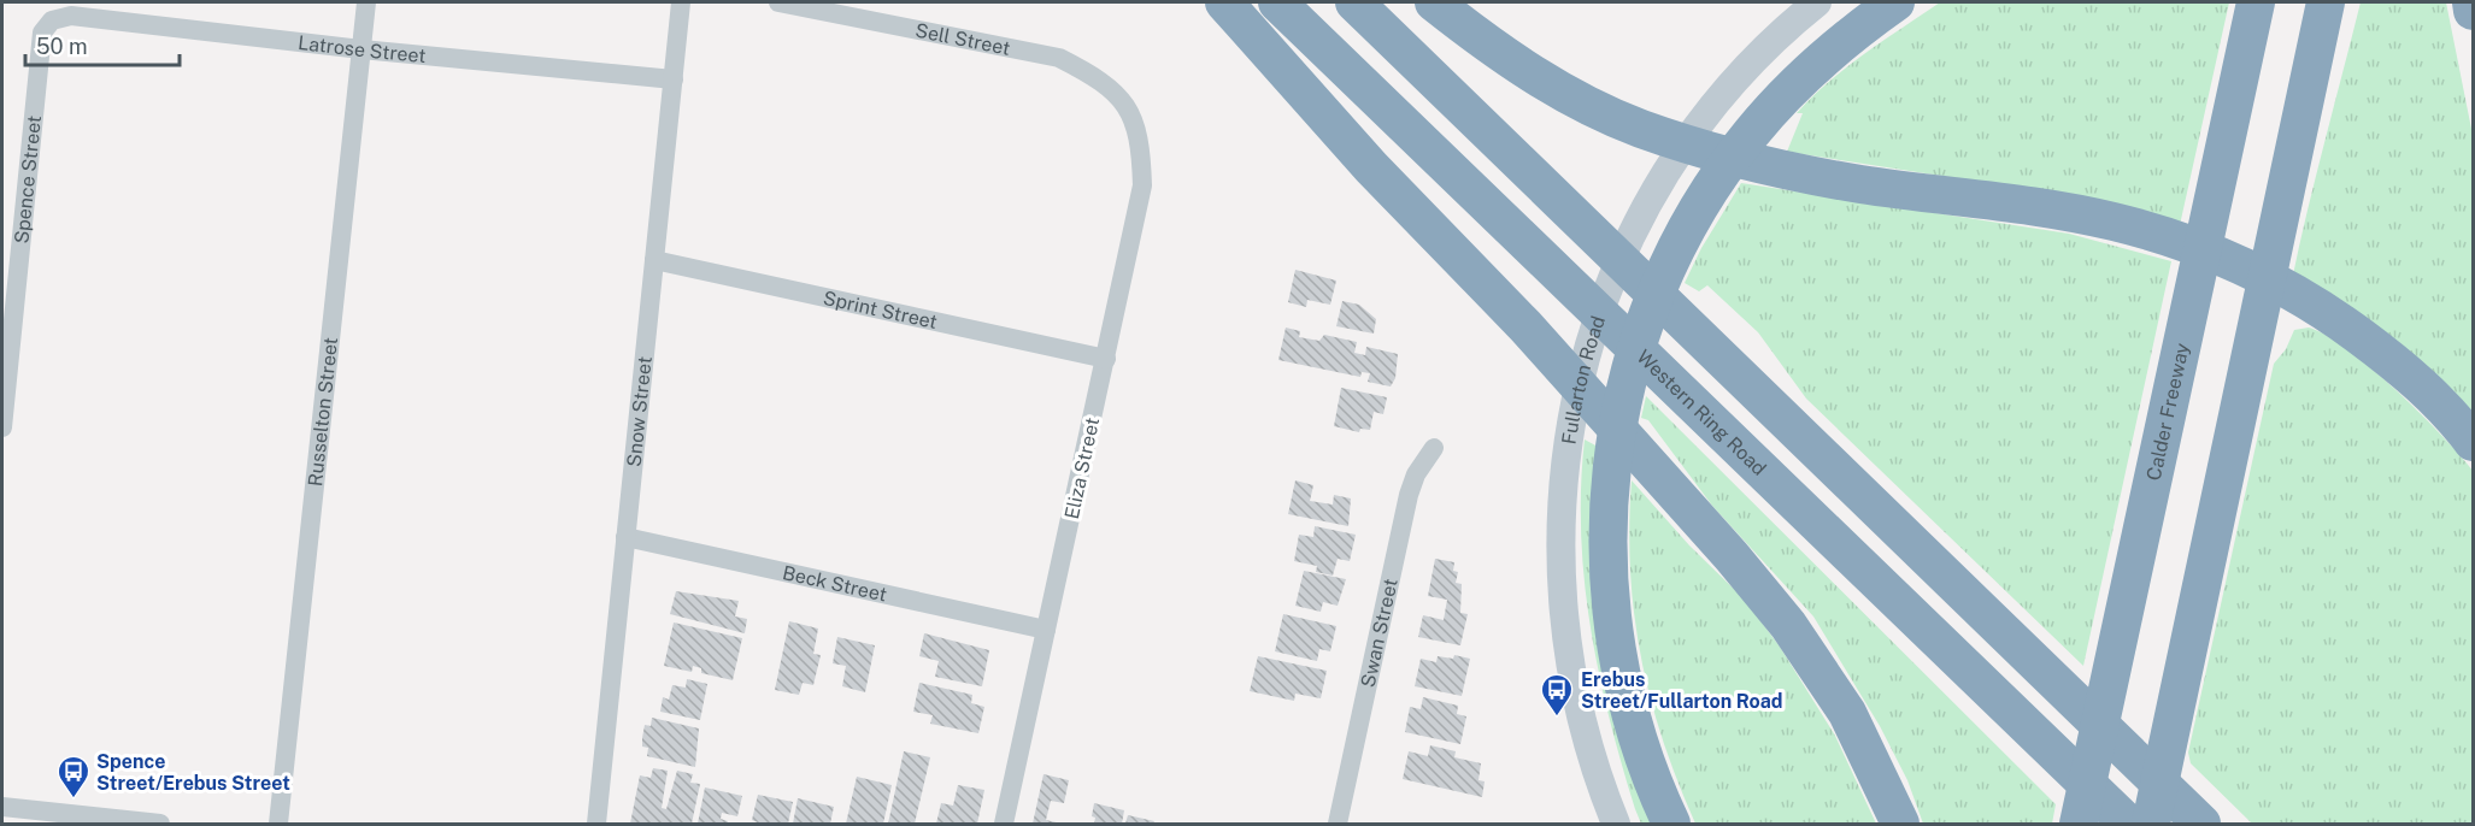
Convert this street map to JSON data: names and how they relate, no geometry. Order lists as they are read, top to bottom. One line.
{"streets":{"highway":["Western Ring Road","Calder Freeway"],"main road":["Fullarton Road"],"street":["Sell Street","Latrose Street","Spence Street","Sprint Street","Russelton Street","Snow Street","Eliza Street","Beck Street","Swan Street"]},"crossings":[["Sell Street","Eliza Street"],["Latrose Street","Spence Street"],["Latrose Street","Russelton Street"],["Latrose Street","Snow Street"],["Sprint Street","Snow Street"],["Sprint Street","Eliza Street"],["Snow Street","Beck Street"],["Eliza Street","Beck Street"]],"places":{"bus stop":["Erebus Street/Fullarton Road","Spence Street/Erebus Street"]},"scale_bar":"50 m"}
